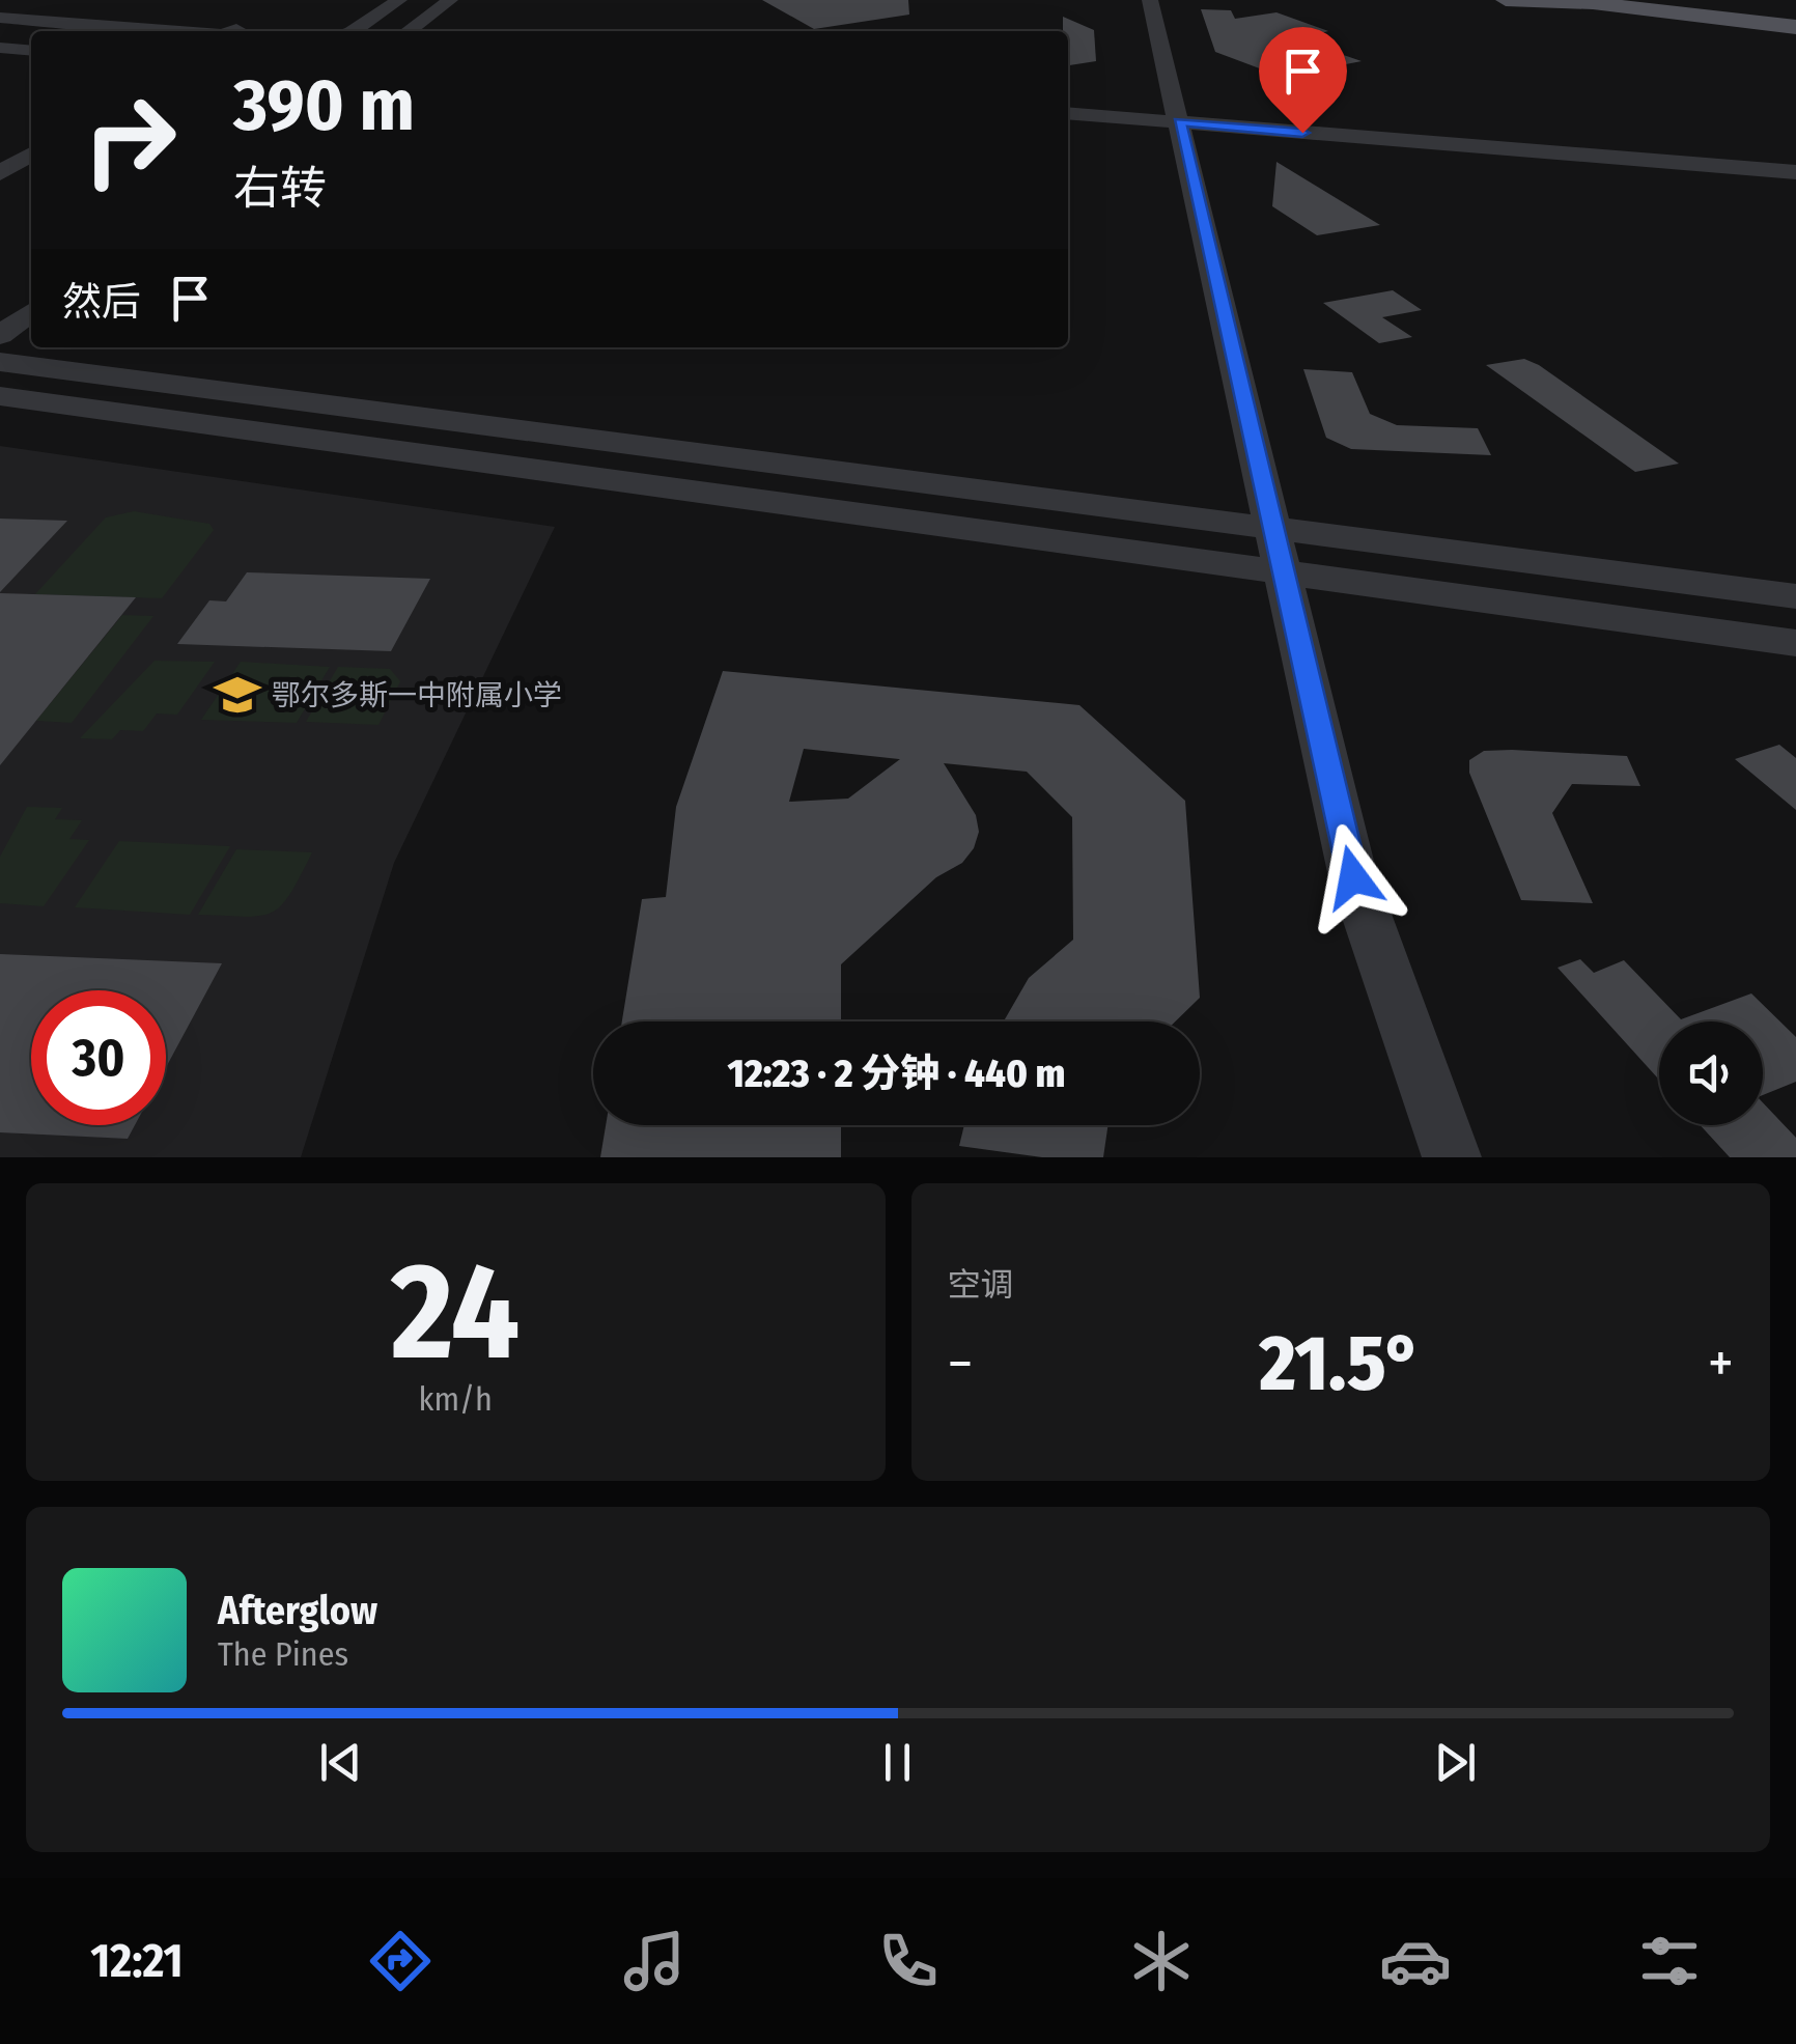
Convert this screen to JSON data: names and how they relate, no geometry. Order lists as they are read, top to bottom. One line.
{"places":{"school or university":["鄂尔多斯一中附属小学"]},"page":{"turn":["390 m","右转"],"then":"然后","limit":"30","trip":"12:23 · 2 分钟 · 440 m","tile":[["24","km/h"],"空调"],"heat":["−","21.5°","+"],"song":["Afterglow","The Pines"],"tabs":"12:21"}}
